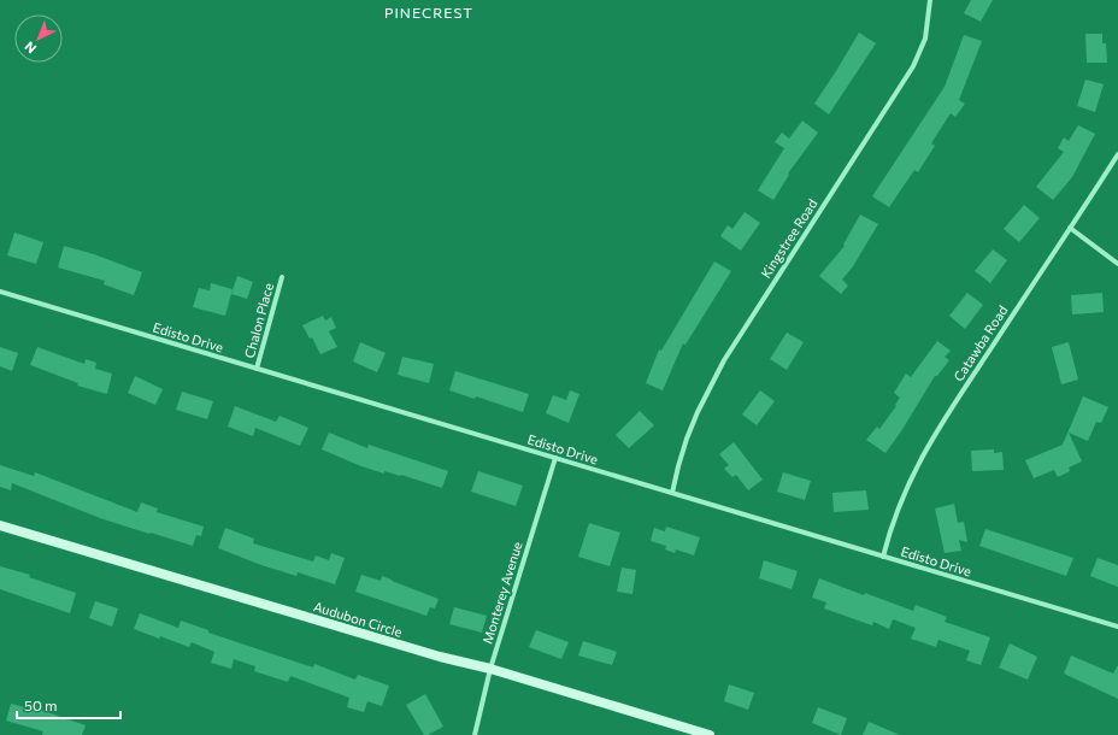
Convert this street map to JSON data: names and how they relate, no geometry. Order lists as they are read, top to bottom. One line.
{"streets":{"street":["Kingstree Road","Chalon Place","Edisto Drive","Catawba Road","Monterey Avenue","Audubon Circle"]},"crossings":[["Kingstree Road","Edisto Drive"],["Chalon Place","Edisto Drive"],["Edisto Drive","Catawba Road"],["Edisto Drive","Monterey Avenue"],["Monterey Avenue","Audubon Circle"]],"districts":["PINECREST"],"scale_bar":"50 m","north":"bottom left"}
